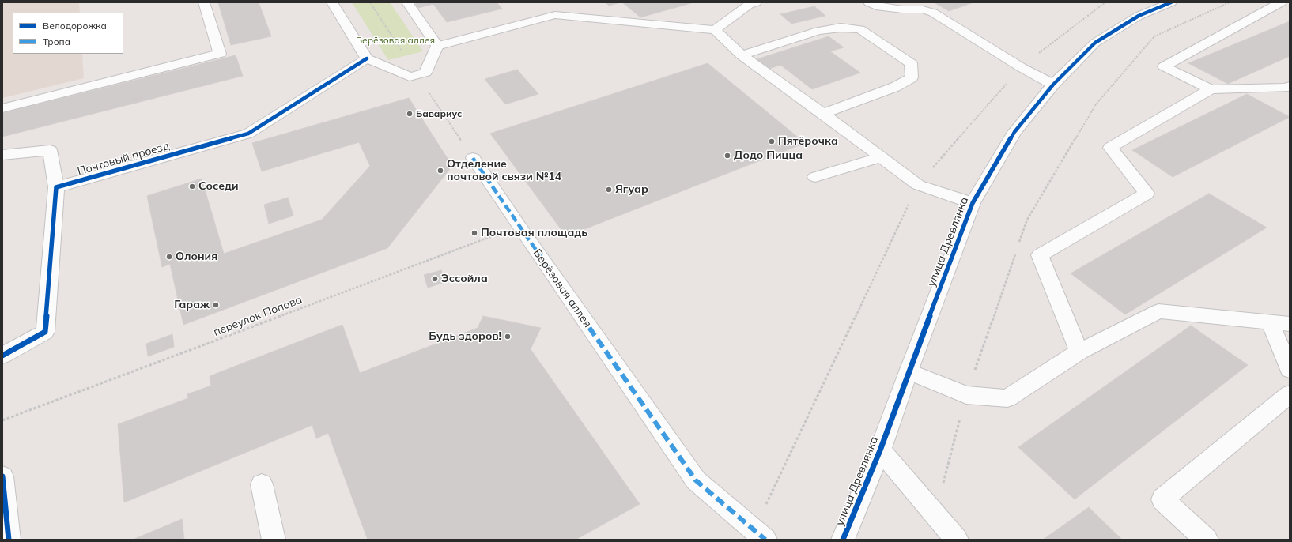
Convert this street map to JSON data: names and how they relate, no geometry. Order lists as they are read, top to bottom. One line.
{"streets":{"street":["Почтовый проезд","улица Древлянка","Берёзовая аллея"],"path":["переулок Попова"]},"crossings":[["Берёзовая аллея","переулок Попова"]],"parks":["Берёзовая аллея"],"places":["Бавариус","Пятёрочка","Додо Пицца","Отделение почтовой связи №14","Соседи","Ягуар","Почтовая площадь","Олония","Эссойла","Гараж","Будь здоров!"],"legend":["Велодорожка","Тропа"]}
